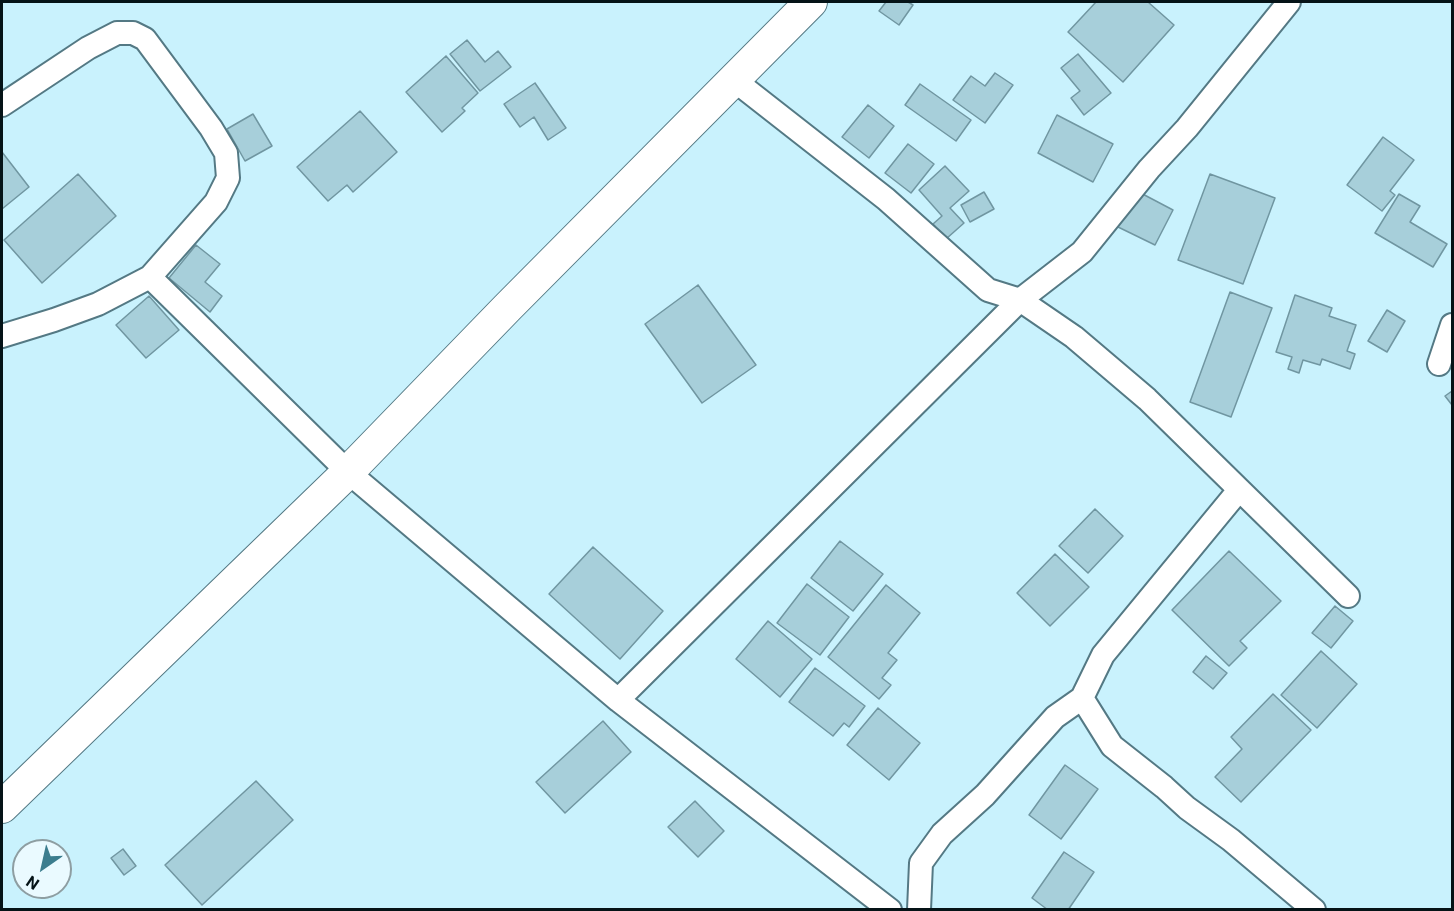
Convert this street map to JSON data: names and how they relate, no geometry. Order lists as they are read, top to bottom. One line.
{"north":"bottom left"}
